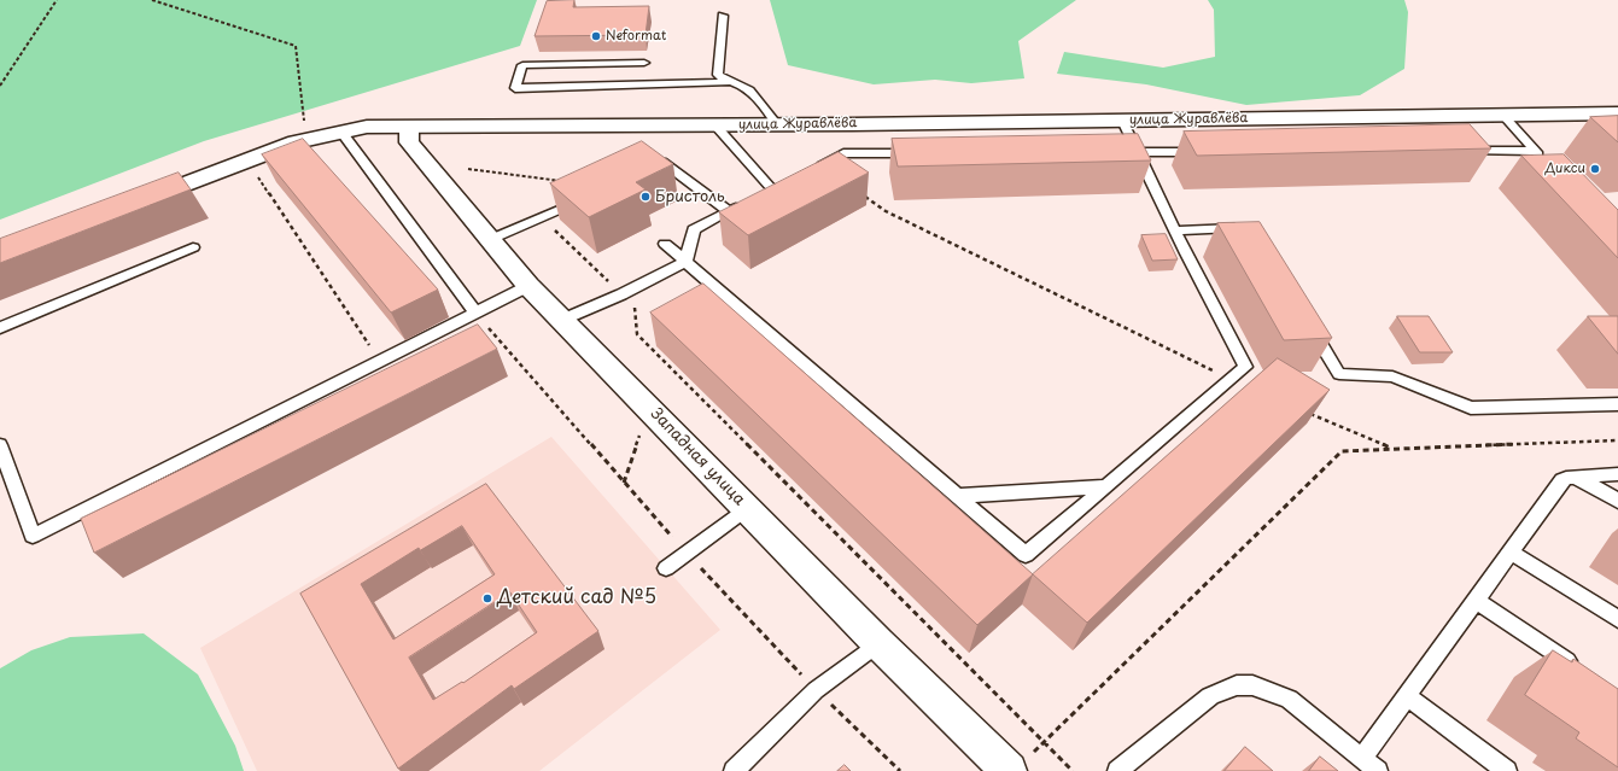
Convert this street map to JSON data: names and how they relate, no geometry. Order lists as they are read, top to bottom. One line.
{"streets":{"street":["улица Журавлёва","Западная улица"]},"crossings":[["улица Журавлёва","Западная улица"]],"places":["Neformat","Дикси","Бристоль","Детский сад №5"]}
